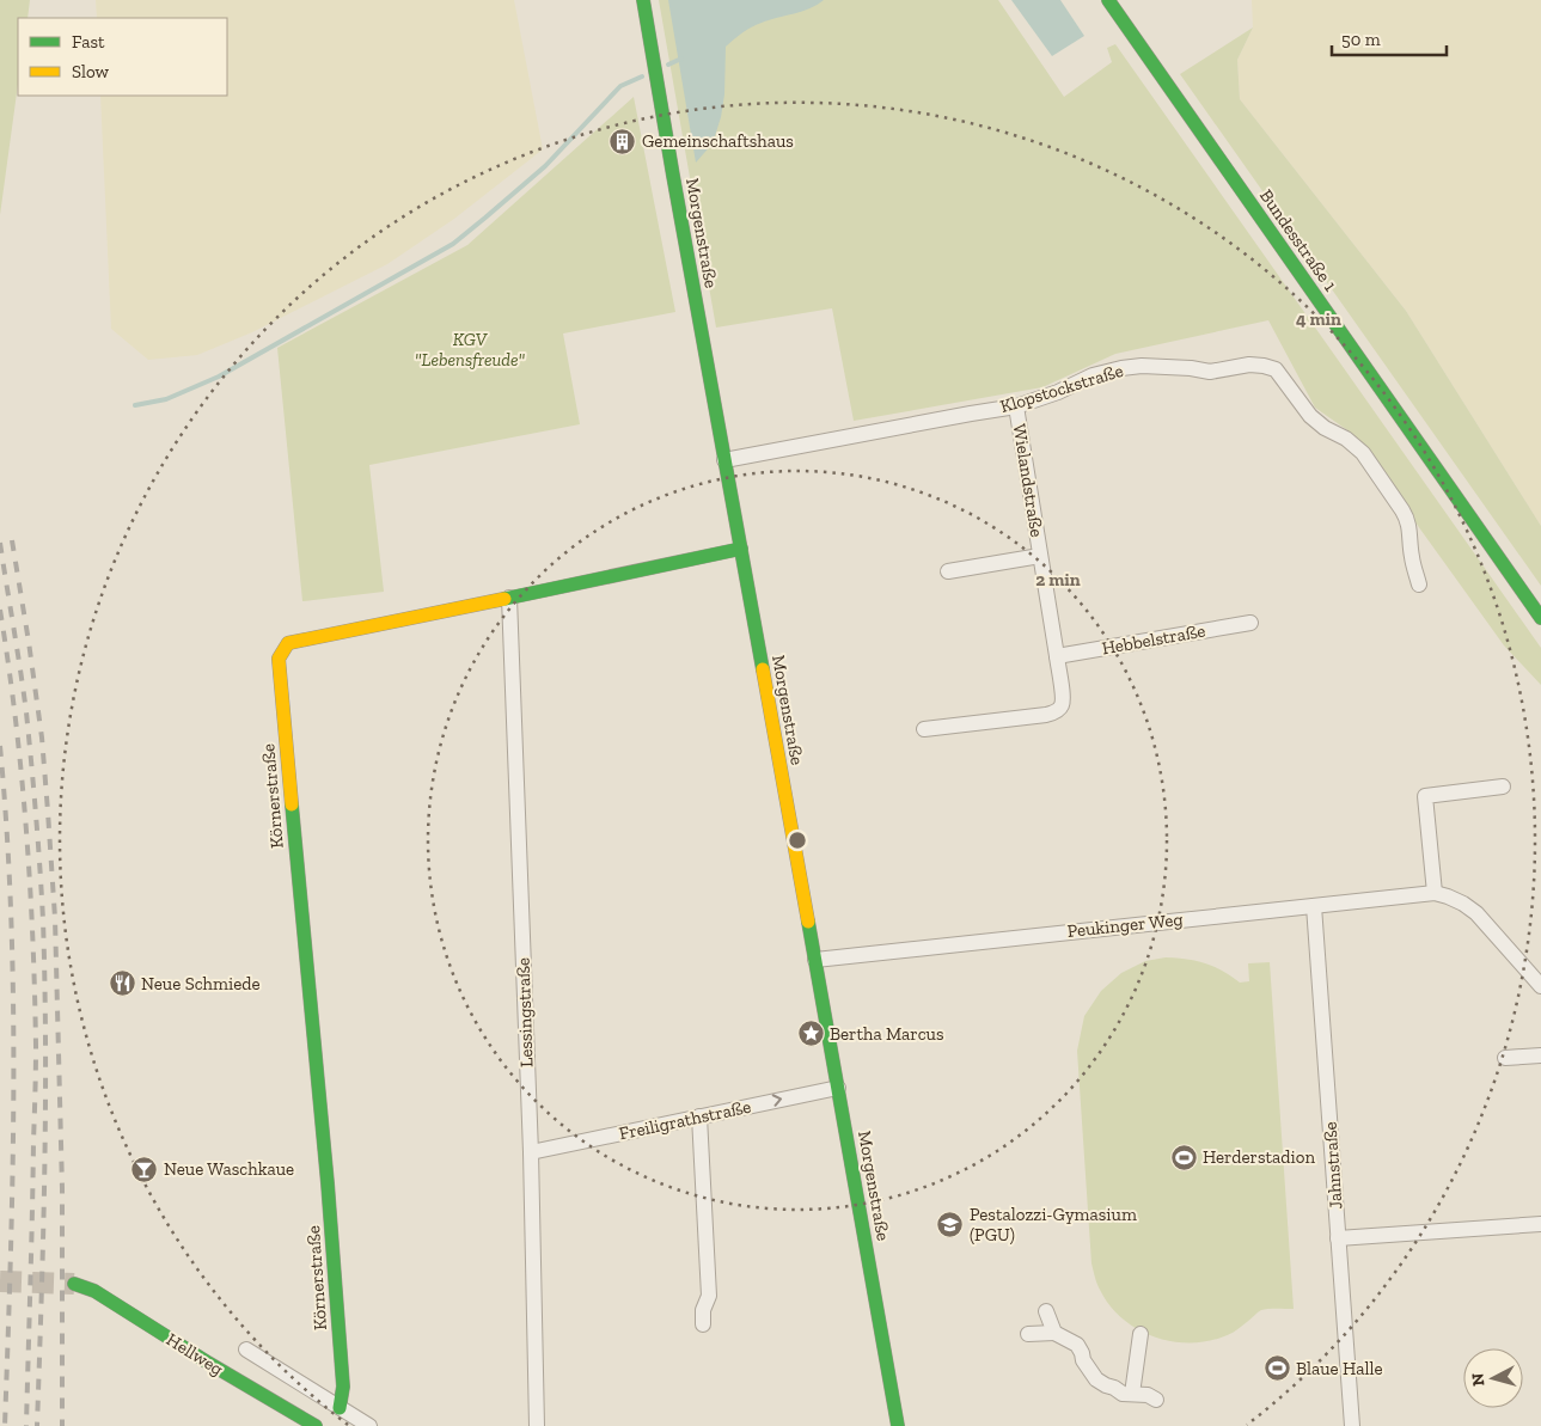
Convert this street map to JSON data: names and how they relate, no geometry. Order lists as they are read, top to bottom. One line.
{"streets":{"main road":["Morgenstraße","Bundesstraße 1","Körnerstraße","Hellweg"],"street":["Klopstockstraße","Wielandstraße","Hebbelstraße","Peukinger Weg","Lessingstraße","Freiligrathstraße","Jahnstraße"]},"crossings":[["Morgenstraße","Klopstockstraße"],["Morgenstraße","Körnerstraße"],["Morgenstraße","Peukinger Weg"],["Morgenstraße","Freiligrathstraße"],["Klopstockstraße","Wielandstraße"],["Wielandstraße","Hebbelstraße"],["Körnerstraße","Lessingstraße"],["Körnerstraße","Hellweg"],["Peukinger Weg","Jahnstraße"],["Lessingstraße","Freiligrathstraße"]],"one_way":["Freiligrathstraße"],"parks":["KGV \"Lebensfreude\""],"places":{"building":["Gemeinschaftshaus"],"restaurant":["Neue Schmiede"],"place":["Bertha Marcus"],"sports":["Herderstadion","Blaue Halle"],"bar":["Neue Waschkaue"],"school or university":["Pestalozzi-Gymasium (PGU)"]},"legend":["Fast","Slow"],"scale_bar":"50 m","north":"left","rings":["4 min","2 min"]}
